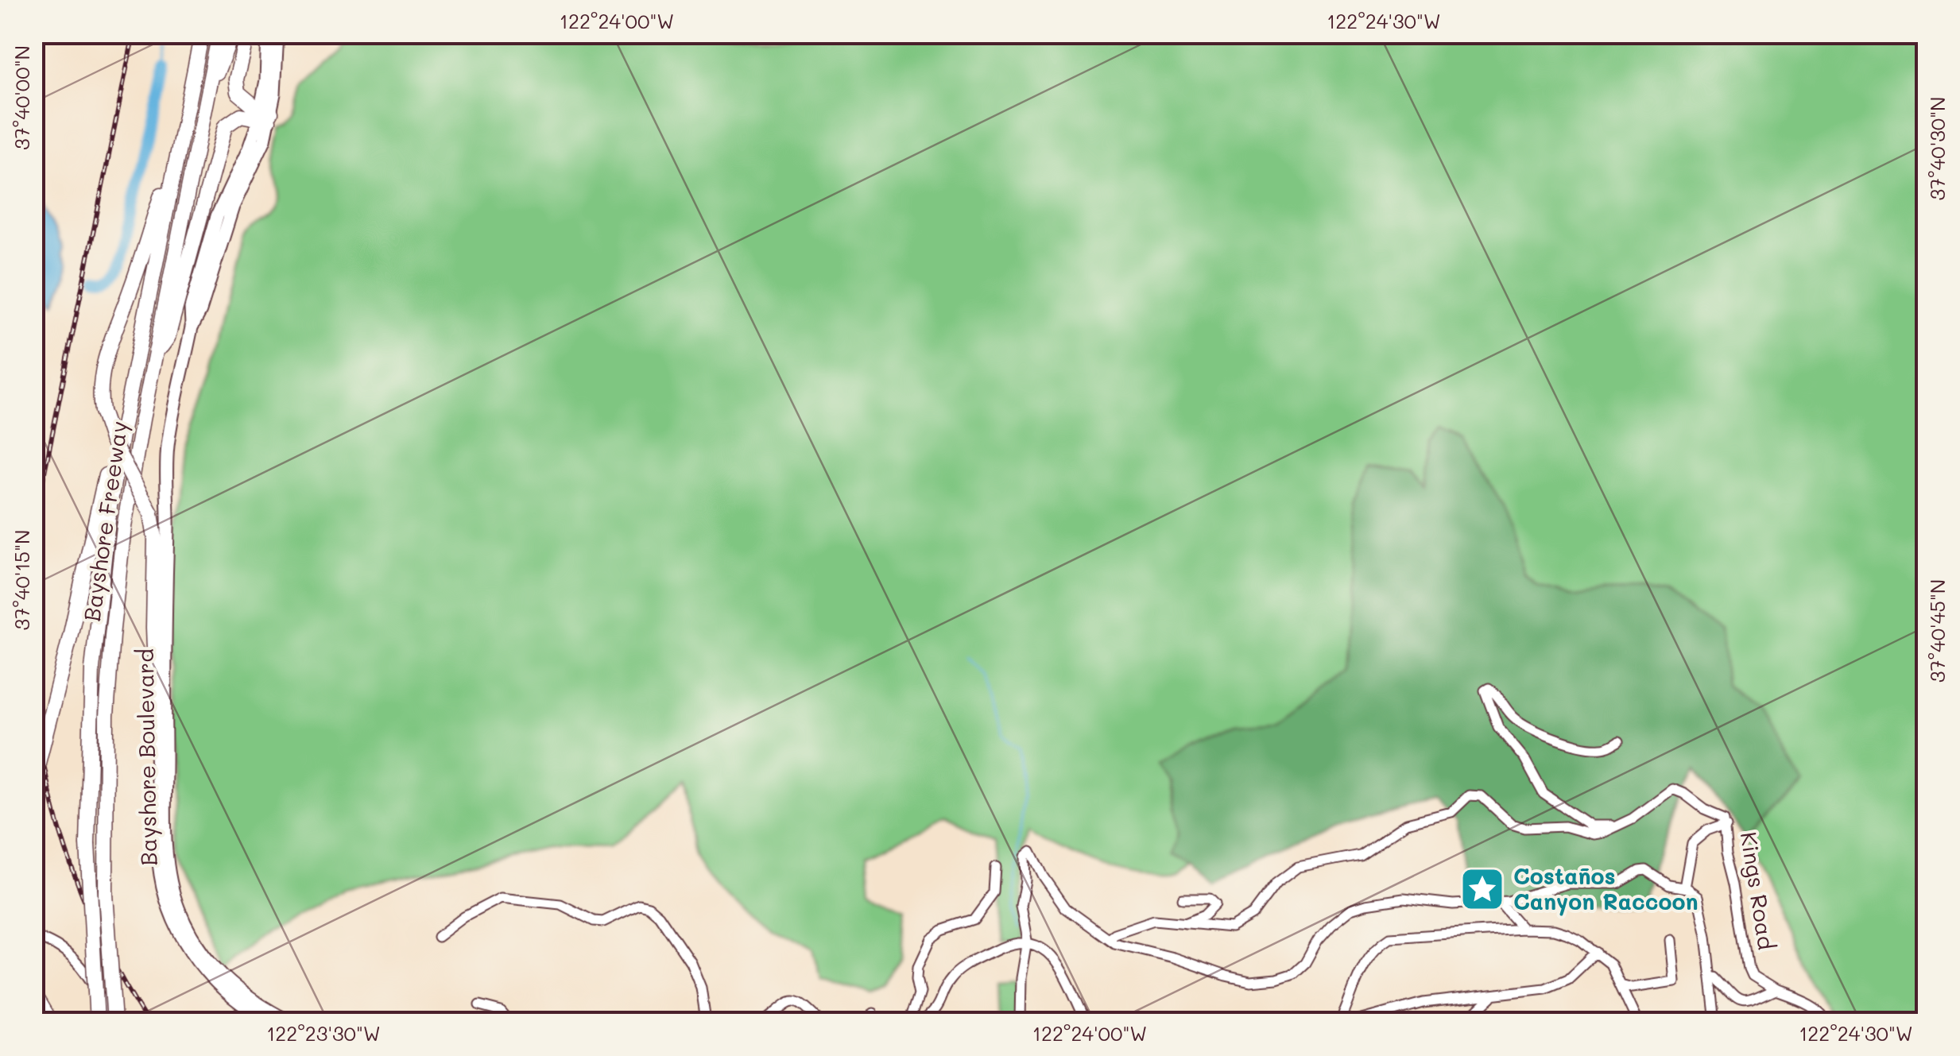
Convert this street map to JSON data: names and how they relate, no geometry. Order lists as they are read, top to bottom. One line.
{"streets":{"highway":["Bayshore Freeway"],"main road":["Bayshore Boulevard"],"street":["Kings Road"]},"places":{"place":["Costaños Canyon Raccoon"]},"coordinates":["122°24'00\"W","122°24'30\"W","37°40'00\"N","37°40'30\"N","37°40'15\"N","37°40'45\"N","122°23'30\"W"]}
